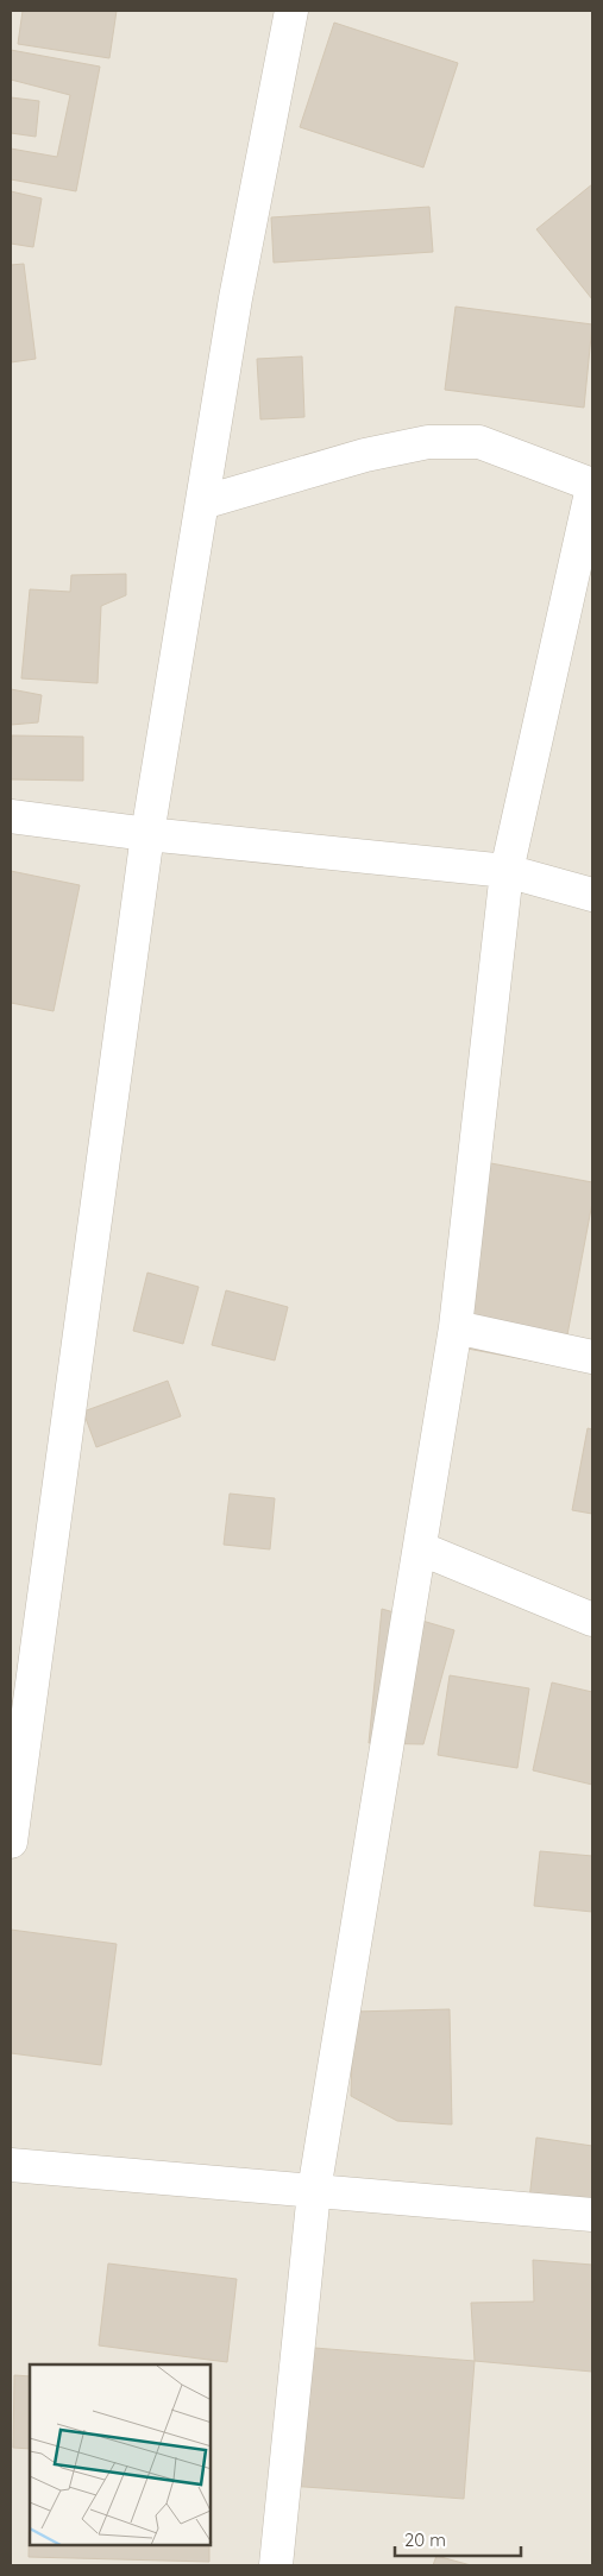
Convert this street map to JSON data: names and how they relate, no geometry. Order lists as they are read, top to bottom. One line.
{"scale_bar":"20 m"}
